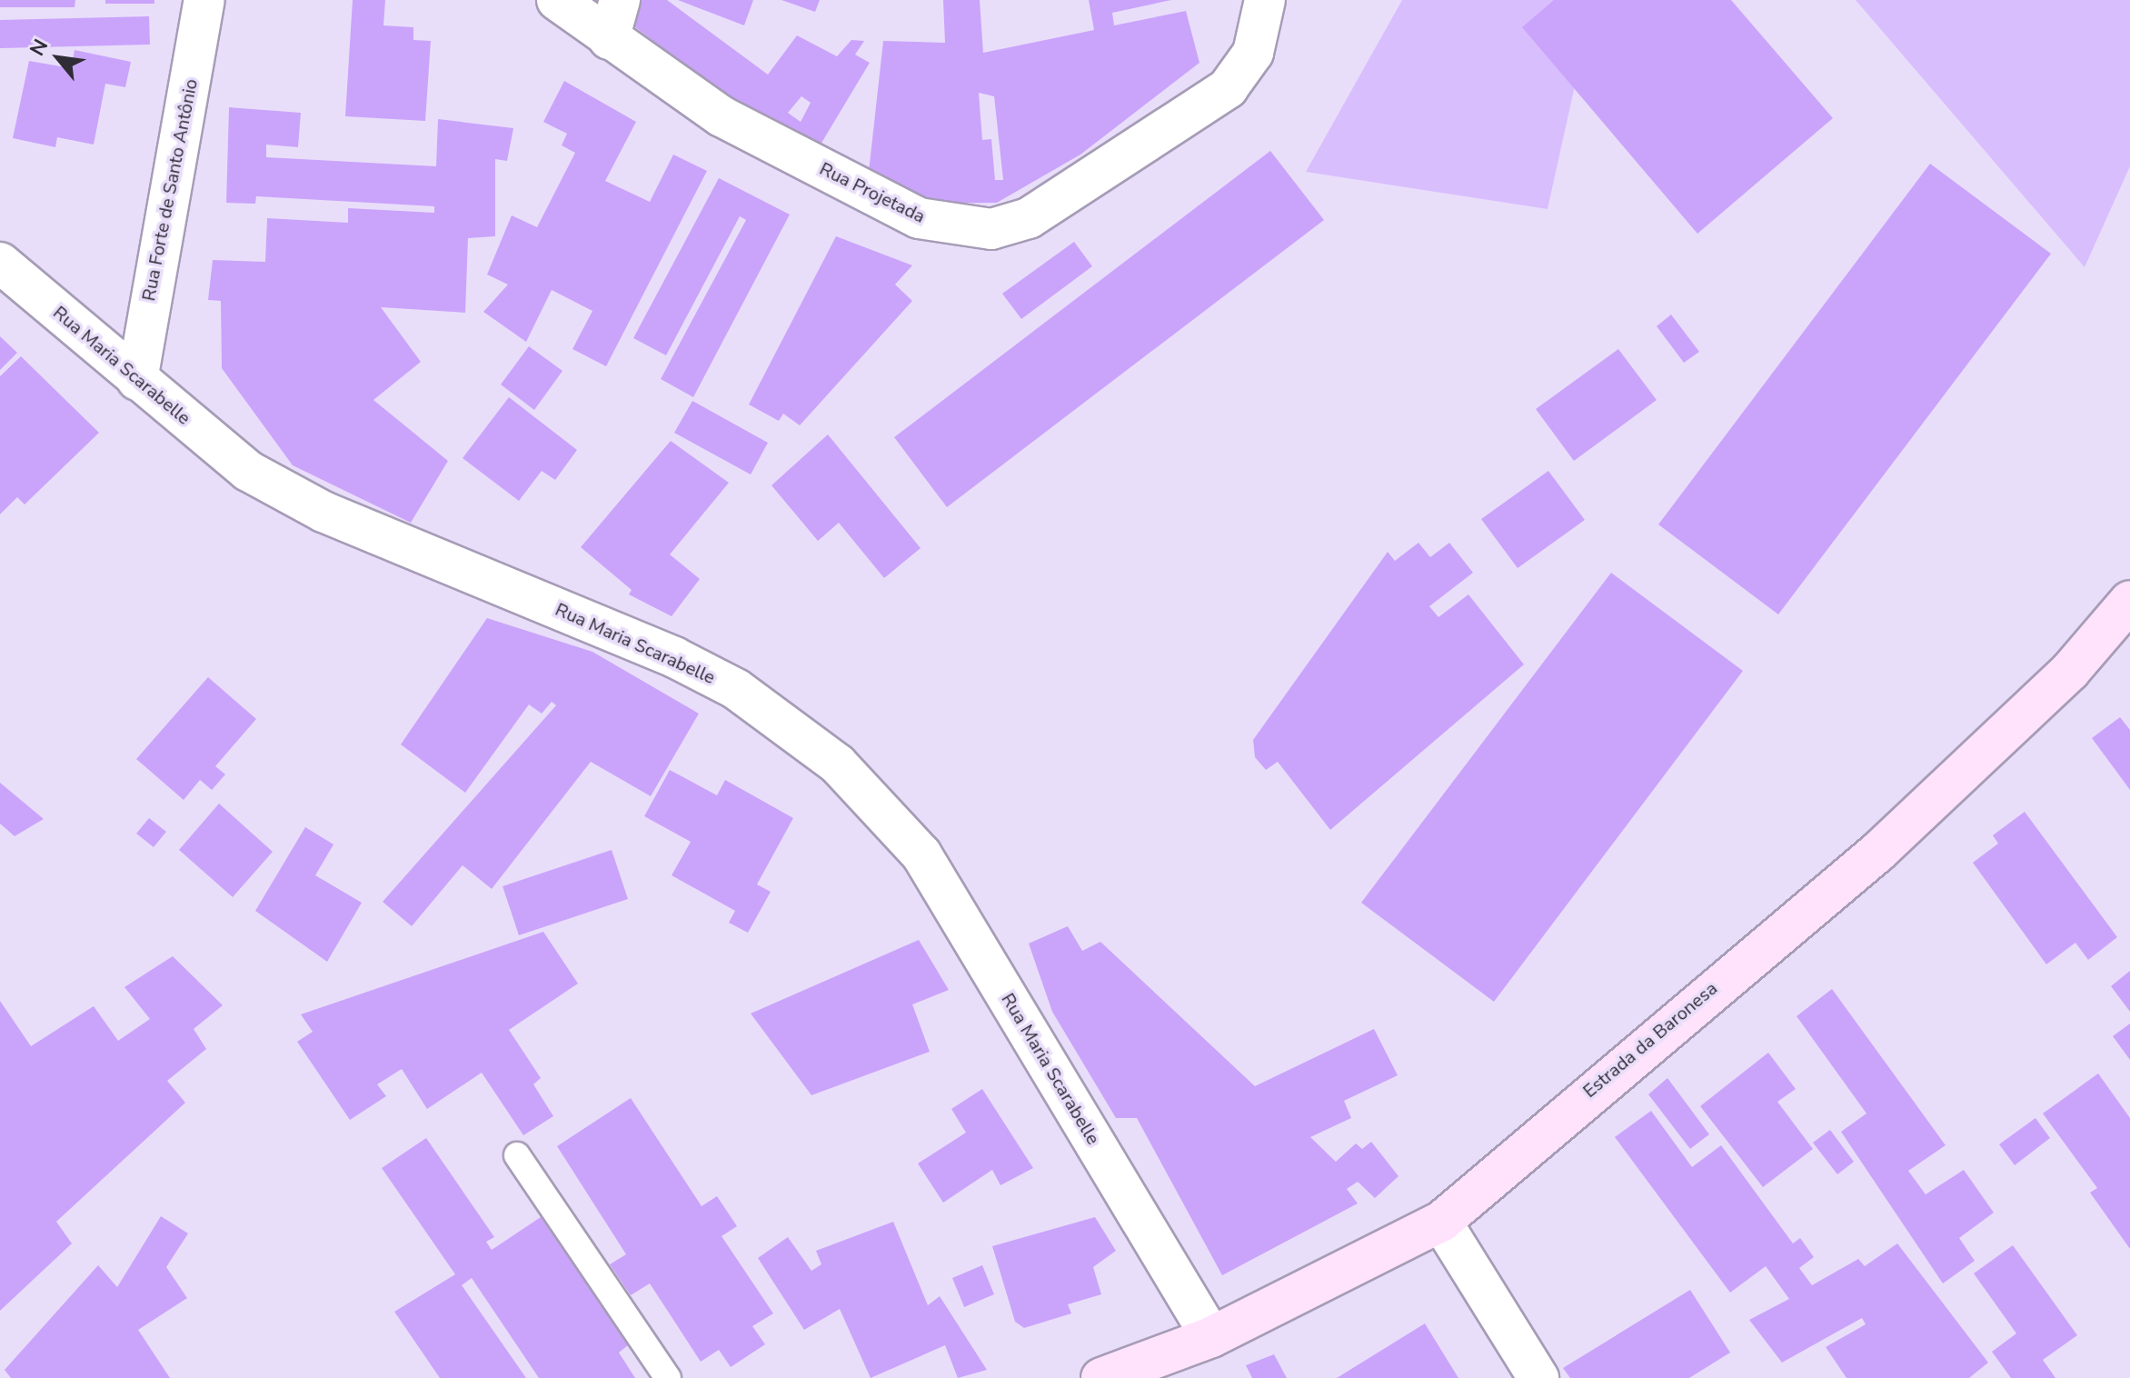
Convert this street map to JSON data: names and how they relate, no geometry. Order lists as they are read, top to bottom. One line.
{"streets":{"main road":["Estrada da Baronesa"],"street":["Rua Forte de Santo Antônio","Rua Projetada","Rua Maria Scarabelle"]},"crossings":[["Rua Forte de Santo Antônio","Rua Maria Scarabelle"],["Rua Maria Scarabelle","Estrada da Baronesa"]],"north":"top left"}
